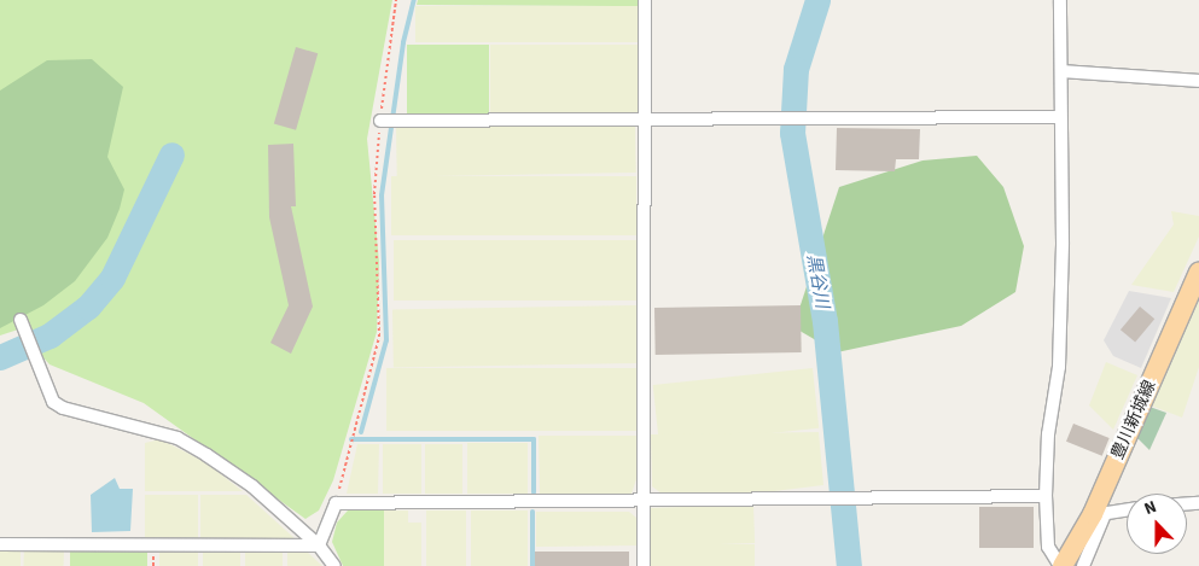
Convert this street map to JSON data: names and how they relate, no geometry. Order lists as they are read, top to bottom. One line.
{"streets":{"main road":["豊川新城線"]},"water":["黒谷川"],"north":"top"}
